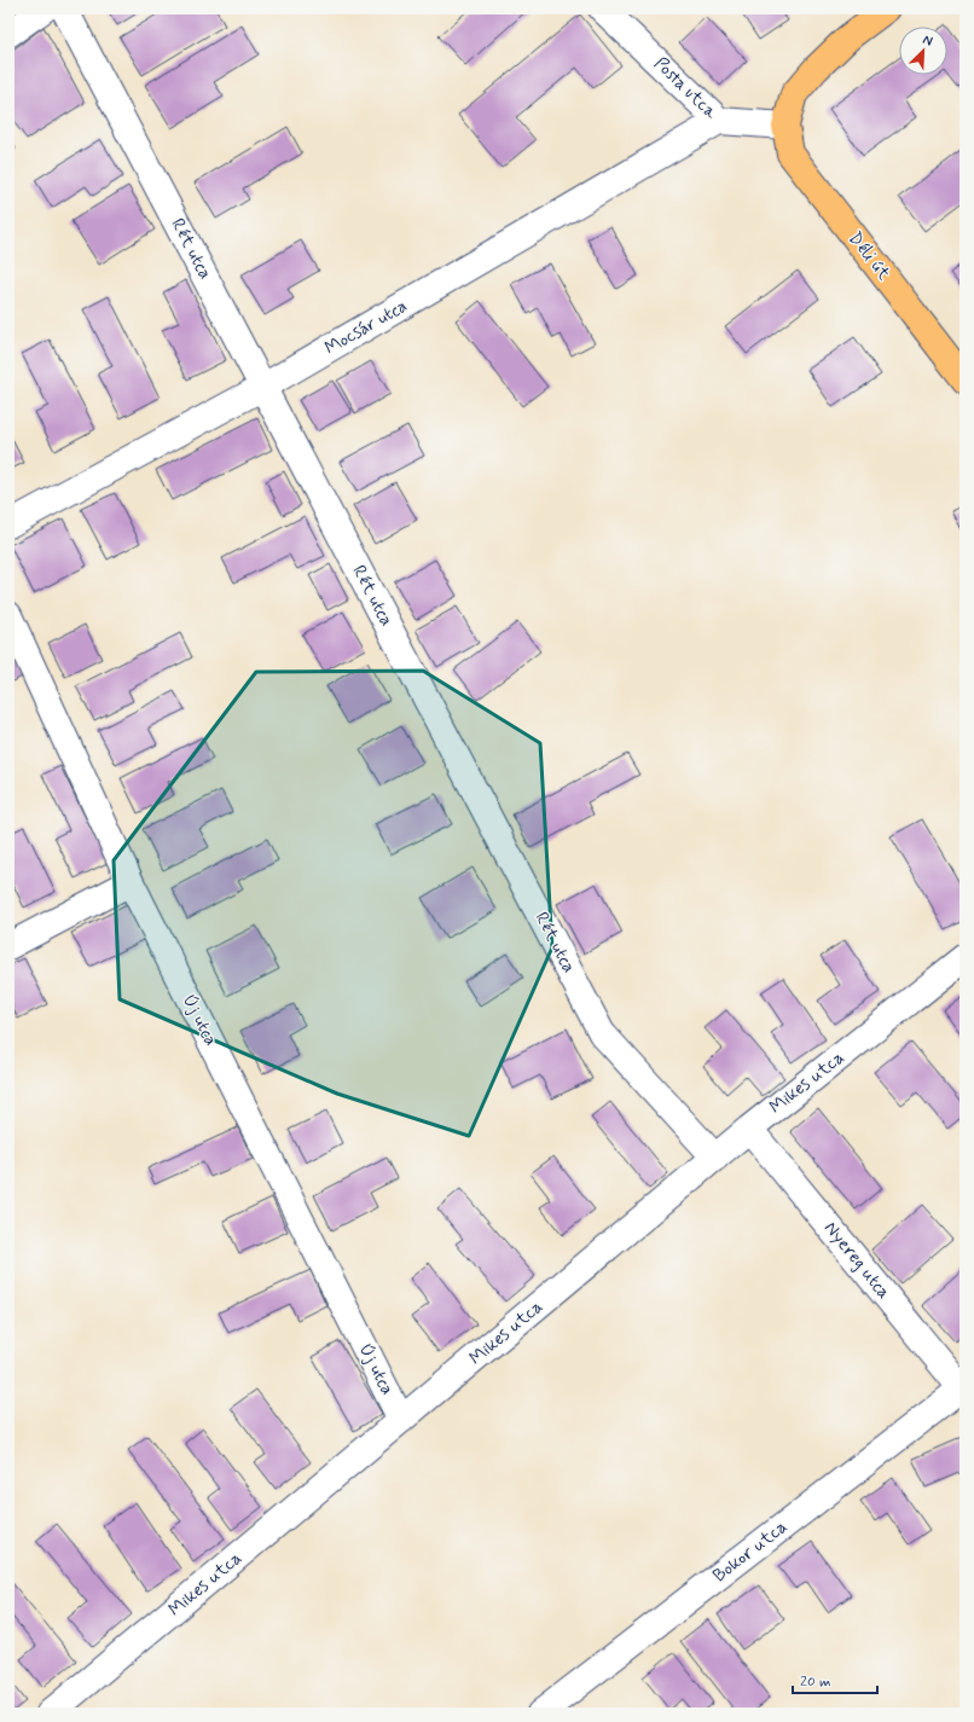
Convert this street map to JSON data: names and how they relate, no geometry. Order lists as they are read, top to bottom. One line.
{"streets":{"main road":["Déli út"],"street":["Posta utca","Rét utca","Mocsár utca","Új utca","Mikes utca","Nyereg utca","Bokor utca"]},"crossings":[["Posta utca","Déli út"],["Posta utca","Mocsár utca"],["Rét utca","Mocsár utca"],["Rét utca","Mikes utca"],["Új utca","Mikes utca"],["Mikes utca","Nyereg utca"],["Nyereg utca","Bokor utca"]],"scale_bar":"20 m","north":"top right"}
